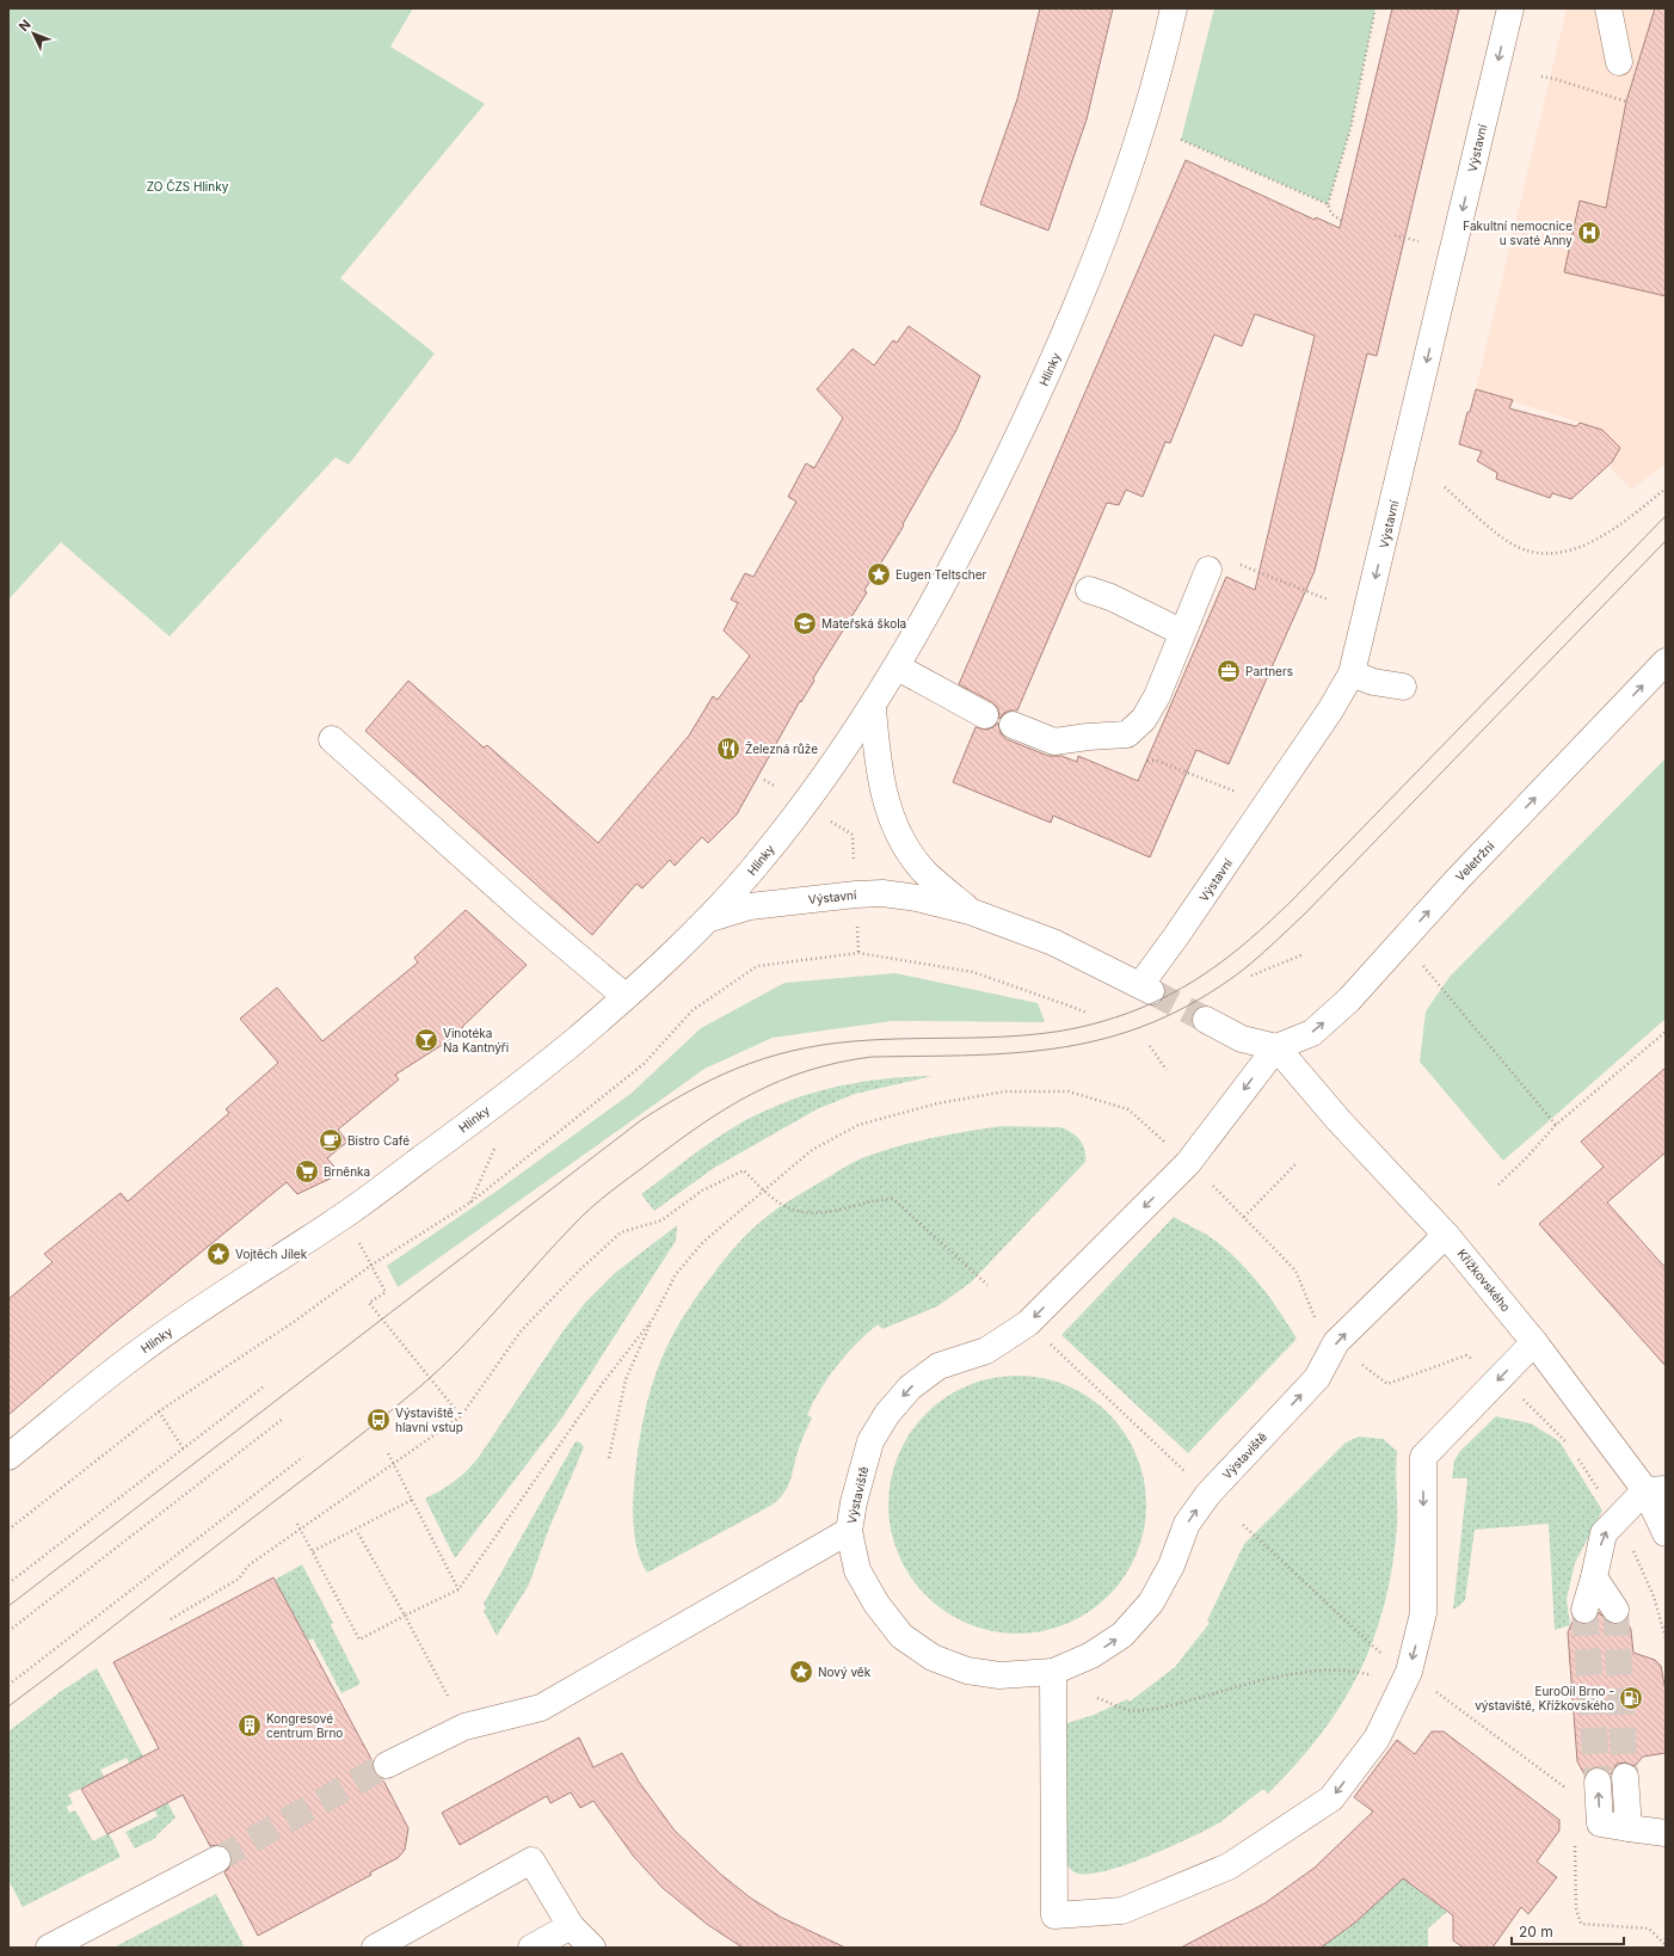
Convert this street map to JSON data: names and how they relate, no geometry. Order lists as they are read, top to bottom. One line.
{"streets":{"street":["Výstavní","Hlinky","Veletržní","Křížkovského","Výstaviště"]},"crossings":[["Výstavní","Hlinky"],["Veletržní","Křížkovského"],["Veletržní","Výstaviště"],["Křížkovského","Výstaviště"]],"one_way":["Výstavní","Veletržní"],"parks":["ZO ČZS Hlinky"],"places":{"hospital":["Fakultní nemocnice u svaté Anny"],"place":["Eugen Teltscher","Vojtěch Jílek","Nový věk"],"school or university":["Mateřská škola"],"office":["Partners"],"restaurant":["Železná růže"],"bar":["Vinotéka Na Kantnýři"],"cafe":["Bistro Café"],"supermarket":["Brněnka"],"bus stop":["Výstaviště - hlavní vstup"],"fuel station":["EuroOil Brno - výstaviště, Křížkovského"],"building":["Kongresové centrum Brno"]},"scale_bar":"20 m","north":"top left"}
